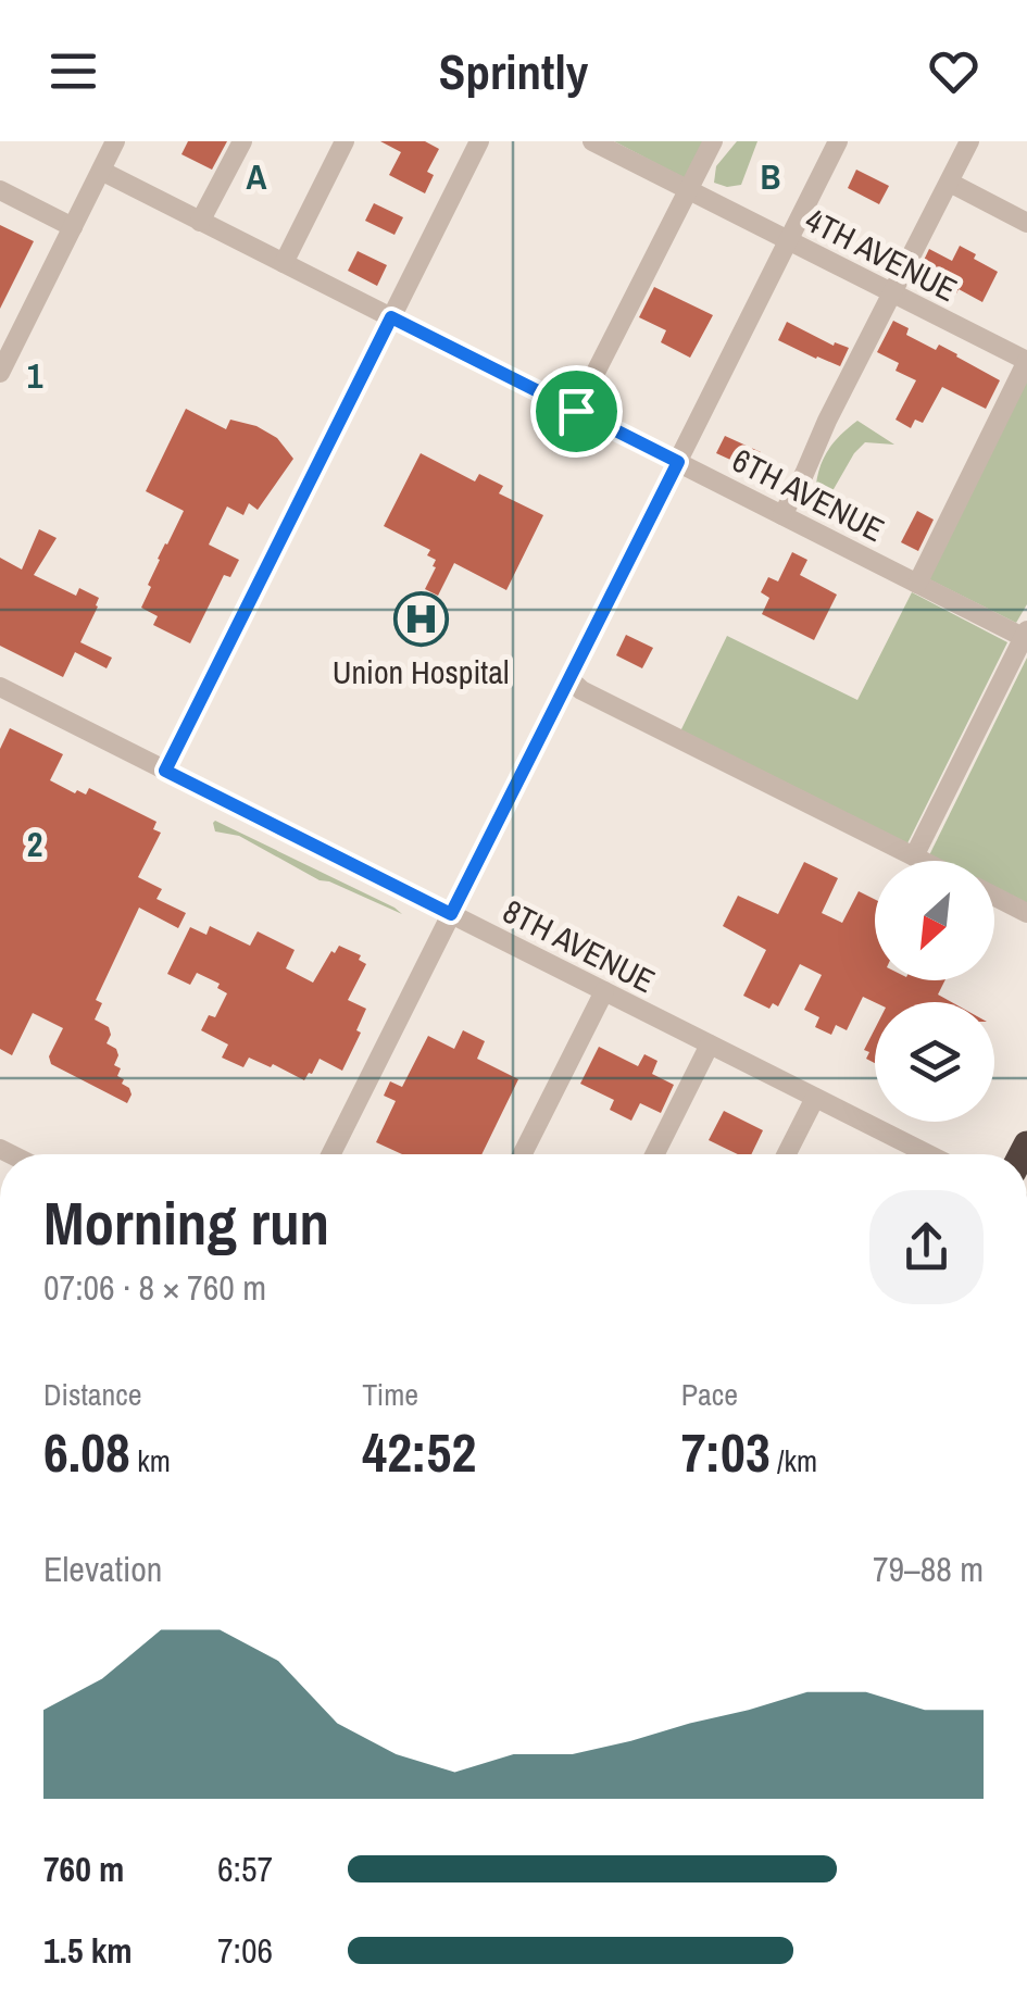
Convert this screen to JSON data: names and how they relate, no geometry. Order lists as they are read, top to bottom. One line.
{"streets":{"street":["4TH AVENUE","6TH AVENUE","8TH AVENUE"]},"places":{"hospital":["Union Hospital"]},"north":"bottom left","page":{"header":"Sprintly","heading":["Morning run","07:06 · 8 × 760 m"],"stats":[["Distance","6.08 km"],["Time","42:52"],["Pace","7:03 /km"]],"chart":["Elevation","79–88 m"],"list":[{"name":"760 m","note":"6:57"},{"name":"1.5 km","note":"7:06"}]},"grid":{"columns":["A","B"],"rows":["1","2"]}}
